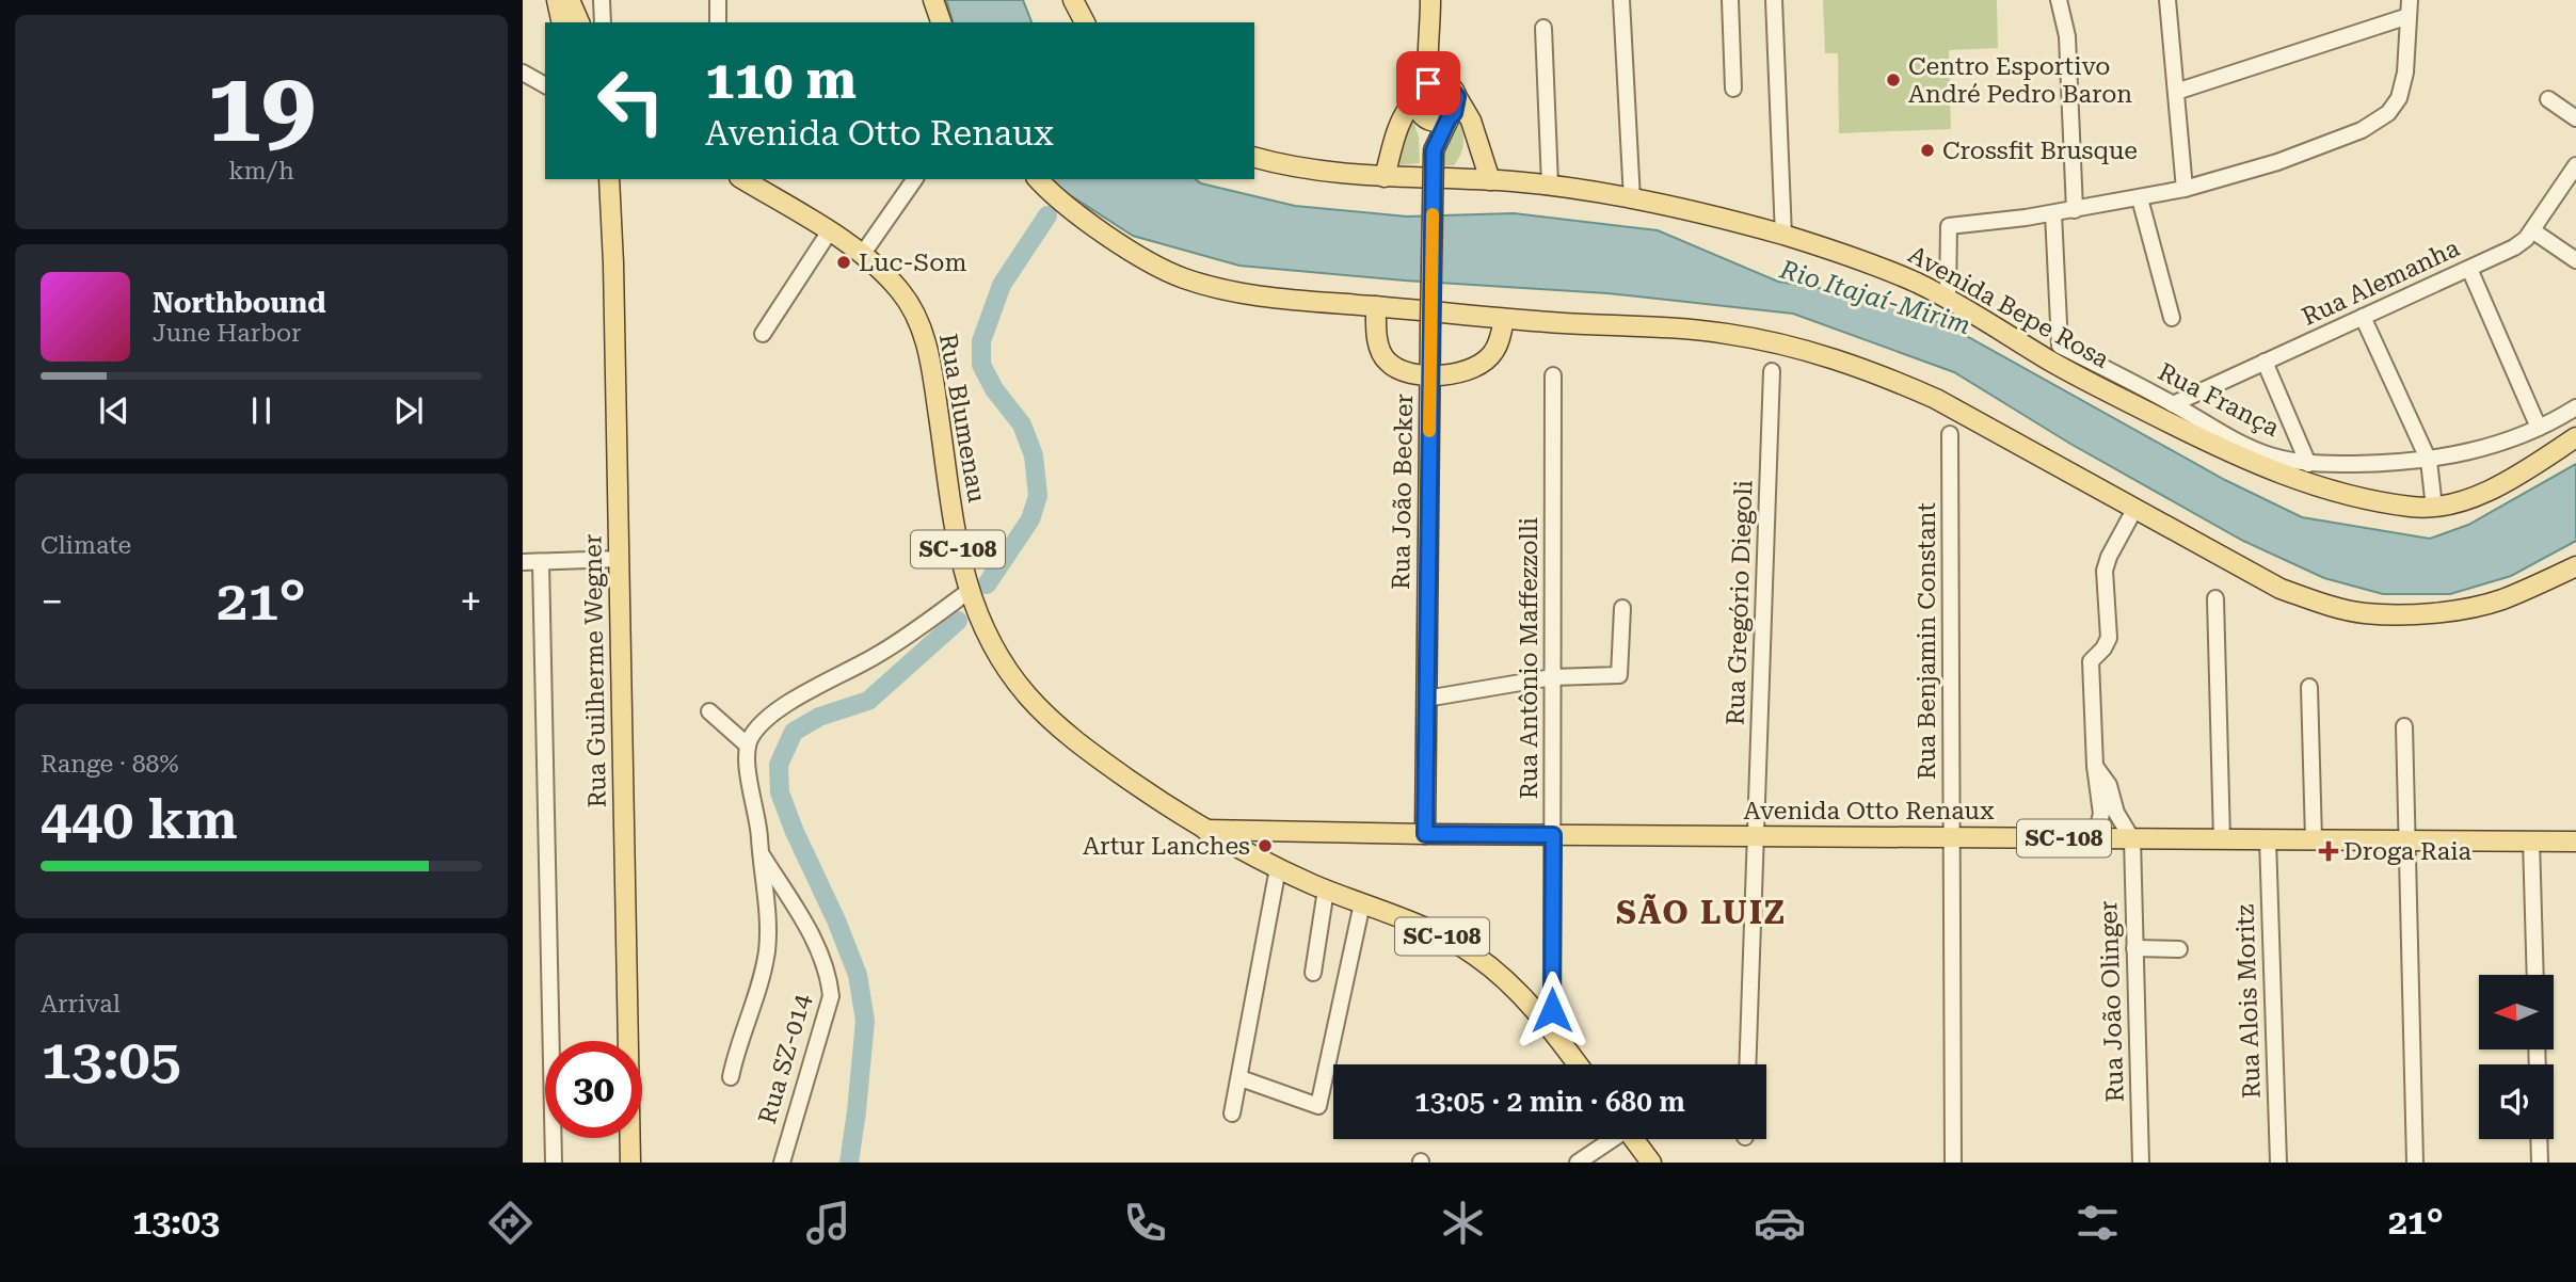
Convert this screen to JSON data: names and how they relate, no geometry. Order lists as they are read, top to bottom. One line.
{"streets":{"main road":["Avenida Bepe Rosa","Rua Blumenau","Rua João Becker","SC-108","Rua Guilherme Wegner","Avenida Otto Renaux"],"street":["Rua Alemanha","Rua França","Rua Gregório Diegoli","Rua Benjamin Constant","Rua Antônio Maffezzolli","Rua João Olinger","Rua Alois Moritz","Rua SZ-014"]},"crossings":[["Rua Alemanha","Rua França"],["Rua Blumenau","SC-108"],["Rua Blumenau","Avenida Otto Renaux"],["Rua João Becker","Avenida Otto Renaux"],["SC-108","Rua Antônio Maffezzolli"],["SC-108","Avenida Otto Renaux"],["Rua Gregório Diegoli","Avenida Otto Renaux"],["Rua Benjamin Constant","Avenida Otto Renaux"],["Rua Antônio Maffezzolli","Avenida Otto Renaux"],["Avenida Otto Renaux","Rua João Olinger"],["Avenida Otto Renaux","Rua Alois Moritz"]],"districts":["SÃO LUIZ"],"water":["Rio Itajaí-Mirim"],"places":{"other":["Centro Esportivo André Pedro Baron","Crossfit Brusque","Luc-Som","Artur Lanches"],"health":["Droga Raia"]},"north":"left","page":{"tile":[["19","km/h"],"Climate",["Range · 88%","440 km"],["Arrival","13:05"]],"turn":["110 m","Avenida Otto Renaux"],"song":["Northbound","June Harbor"],"heat":["−","21°","+"],"limit":"30","trip":"13:05 · 2 min · 680 m","tabs":["13:03","21°"]}}
